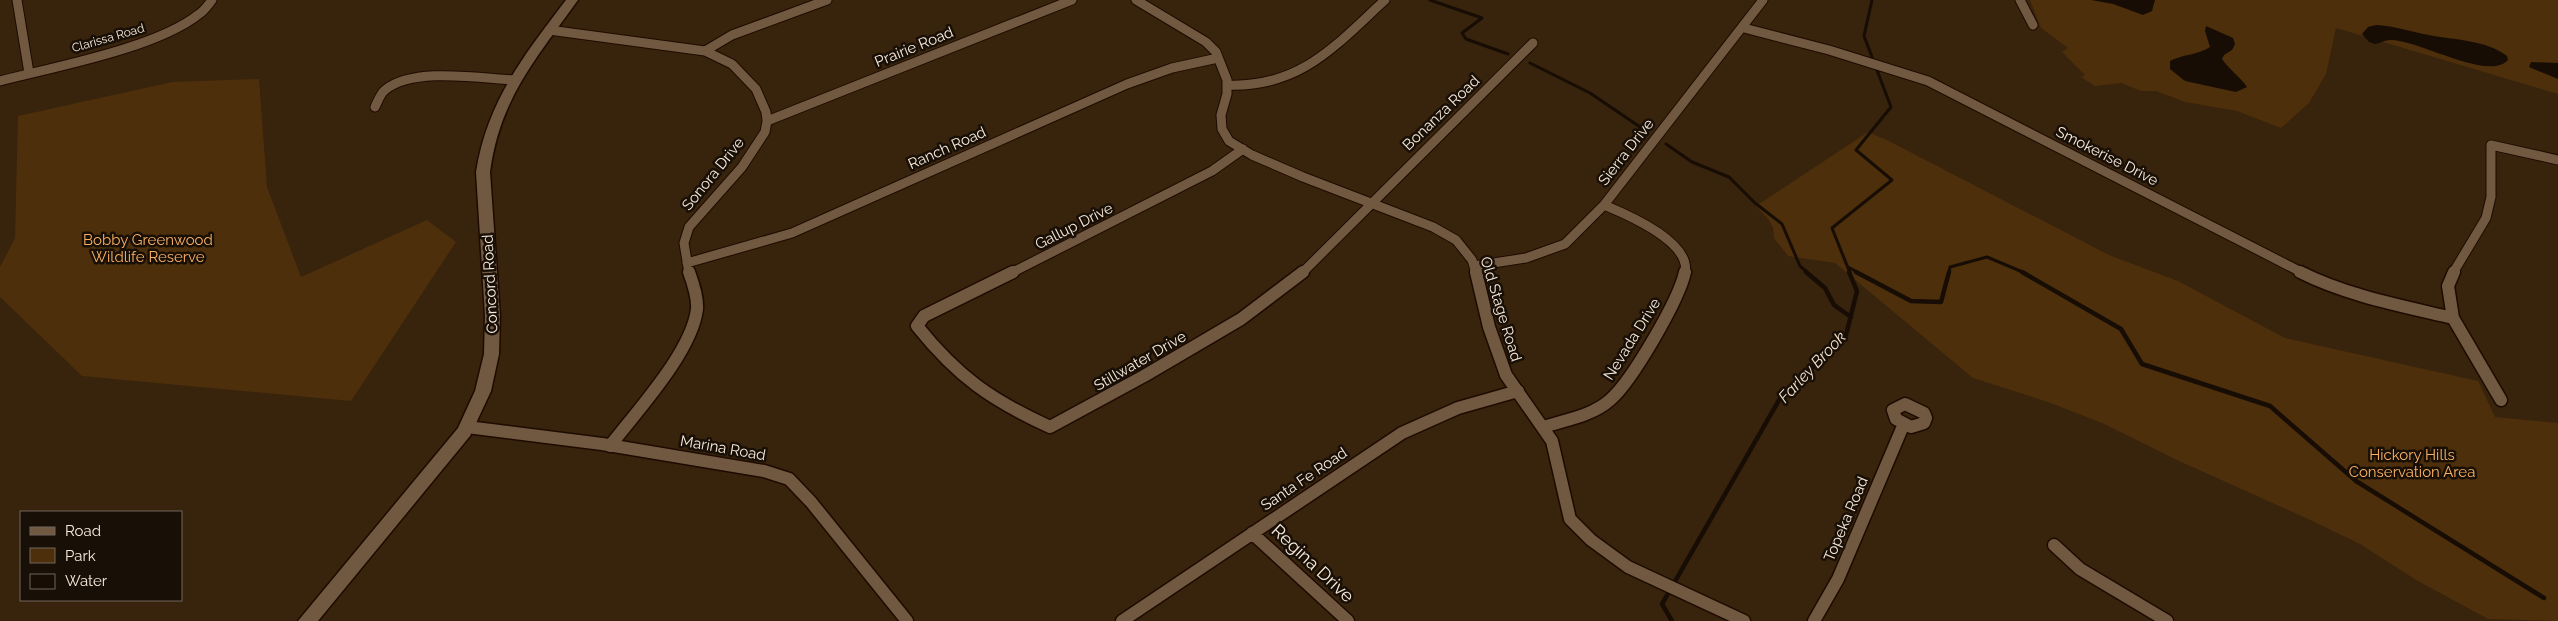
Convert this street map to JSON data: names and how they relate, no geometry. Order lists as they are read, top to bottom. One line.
{"streets":{"main road":["Concord Road"],"street":["Clarissa Road","Prairie Road","Bonanza Road","Ranch Road","Sierra Drive","Smokerise Drive","Sonora Drive","Gallup Drive","Old Stage Road","Nevada Drive","Stillwater Drive","Marina Road","Santa Fe Road","Topeka Road","Regina Drive"]},"crossings":[["Prairie Road","Sonora Drive"],["Bonanza Road","Old Stage Road"],["Bonanza Road","Stillwater Drive"],["Ranch Road","Sonora Drive"],["Ranch Road","Old Stage Road"],["Sierra Drive","Smokerise Drive"],["Sierra Drive","Old Stage Road"],["Sierra Drive","Nevada Drive"],["Sonora Drive","Marina Road"],["Gallup Drive","Old Stage Road"],["Gallup Drive","Stillwater Drive"],["Concord Road","Marina Road"],["Old Stage Road","Nevada Drive"],["Old Stage Road","Stillwater Drive"],["Old Stage Road","Santa Fe Road"],["Santa Fe Road","Regina Drive"]],"water":["Farley Brook"],"parks":["Bobby Greenwood Wildlife Reserve","Hickory Hills Conservation Area"],"legend":["Road","Park","Water"]}
